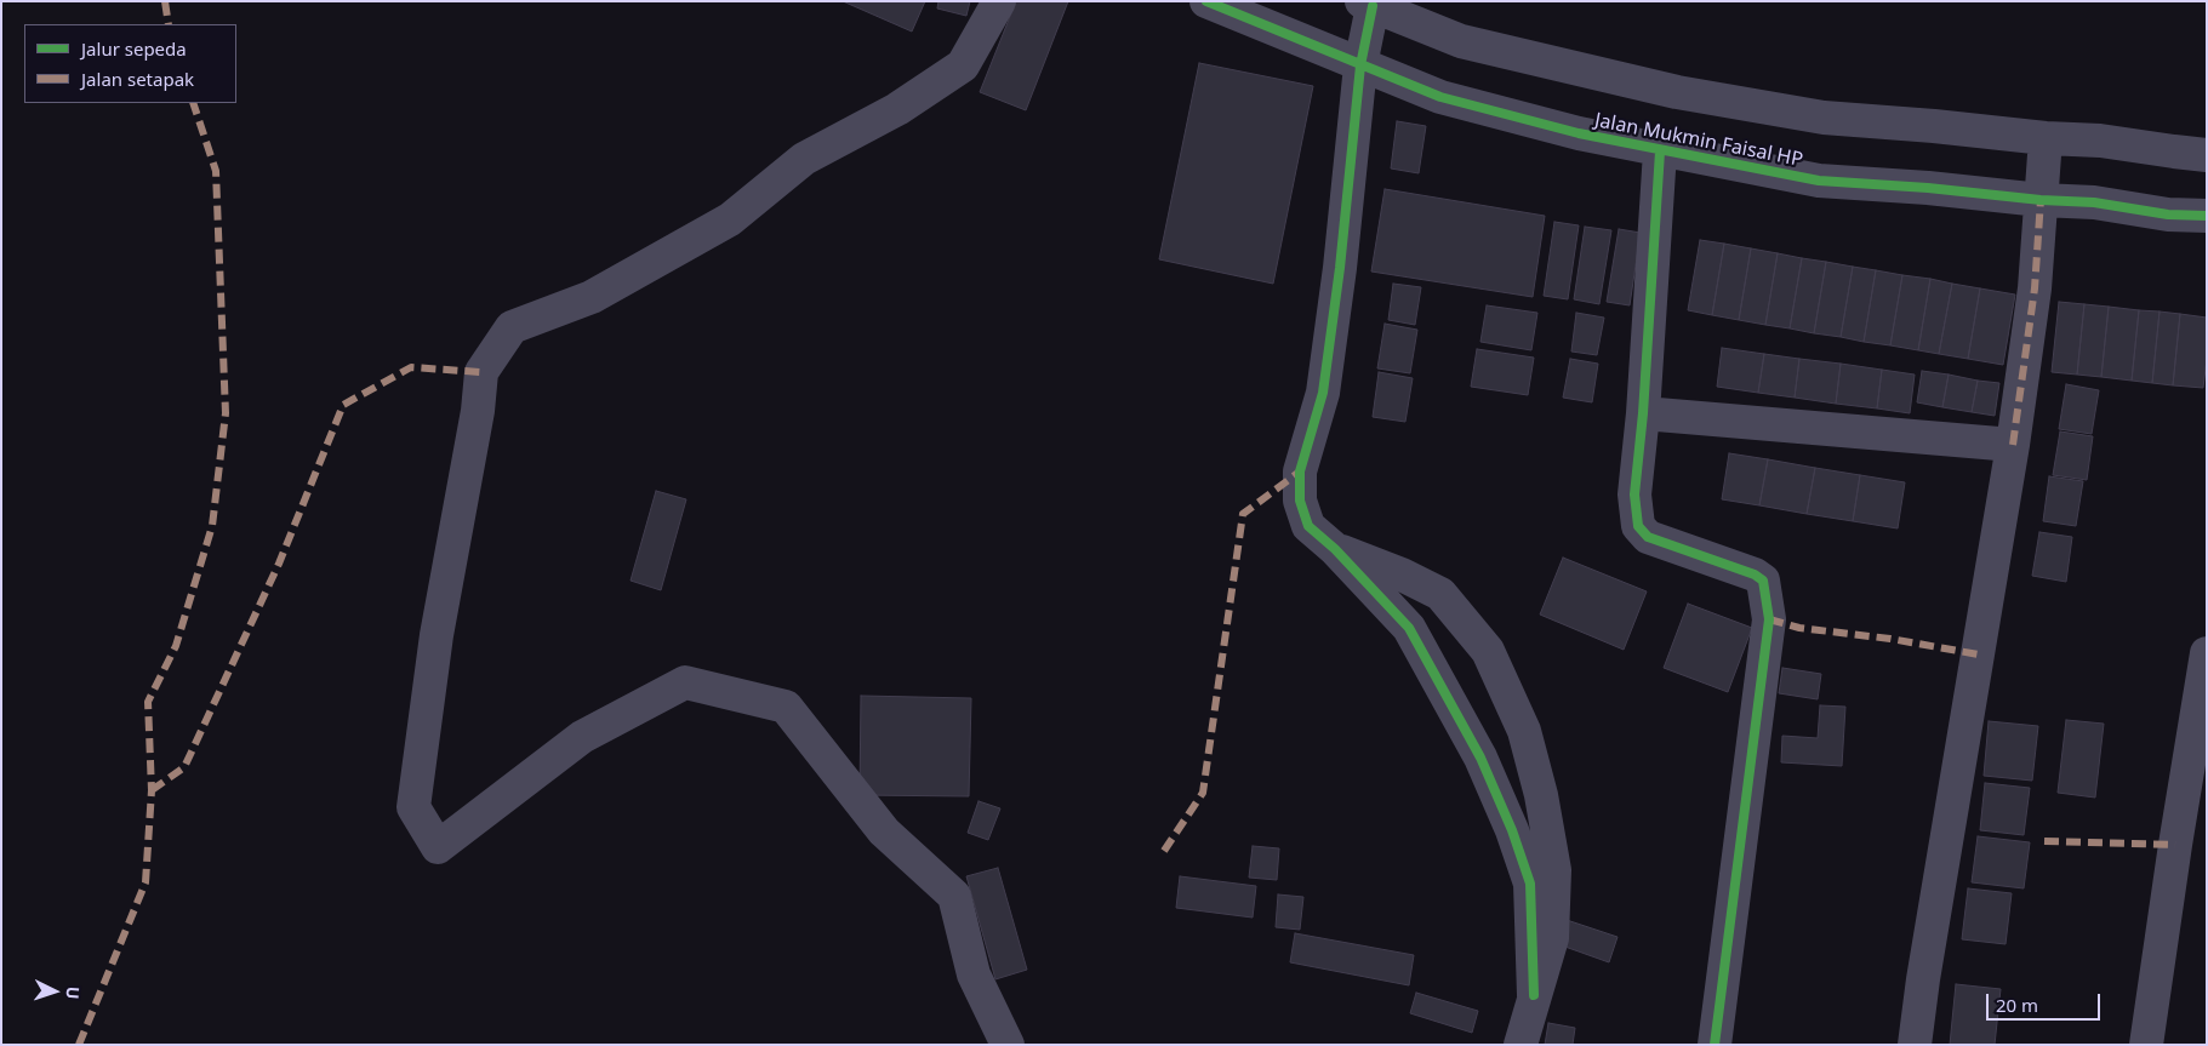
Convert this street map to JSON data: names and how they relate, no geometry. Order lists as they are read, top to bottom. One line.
{"streets":{"street":["Jalan Mukmin Faisal HP"]},"legend":["Jalur sepeda","Jalan setapak"],"scale_bar":"20 m","north":"right"}
